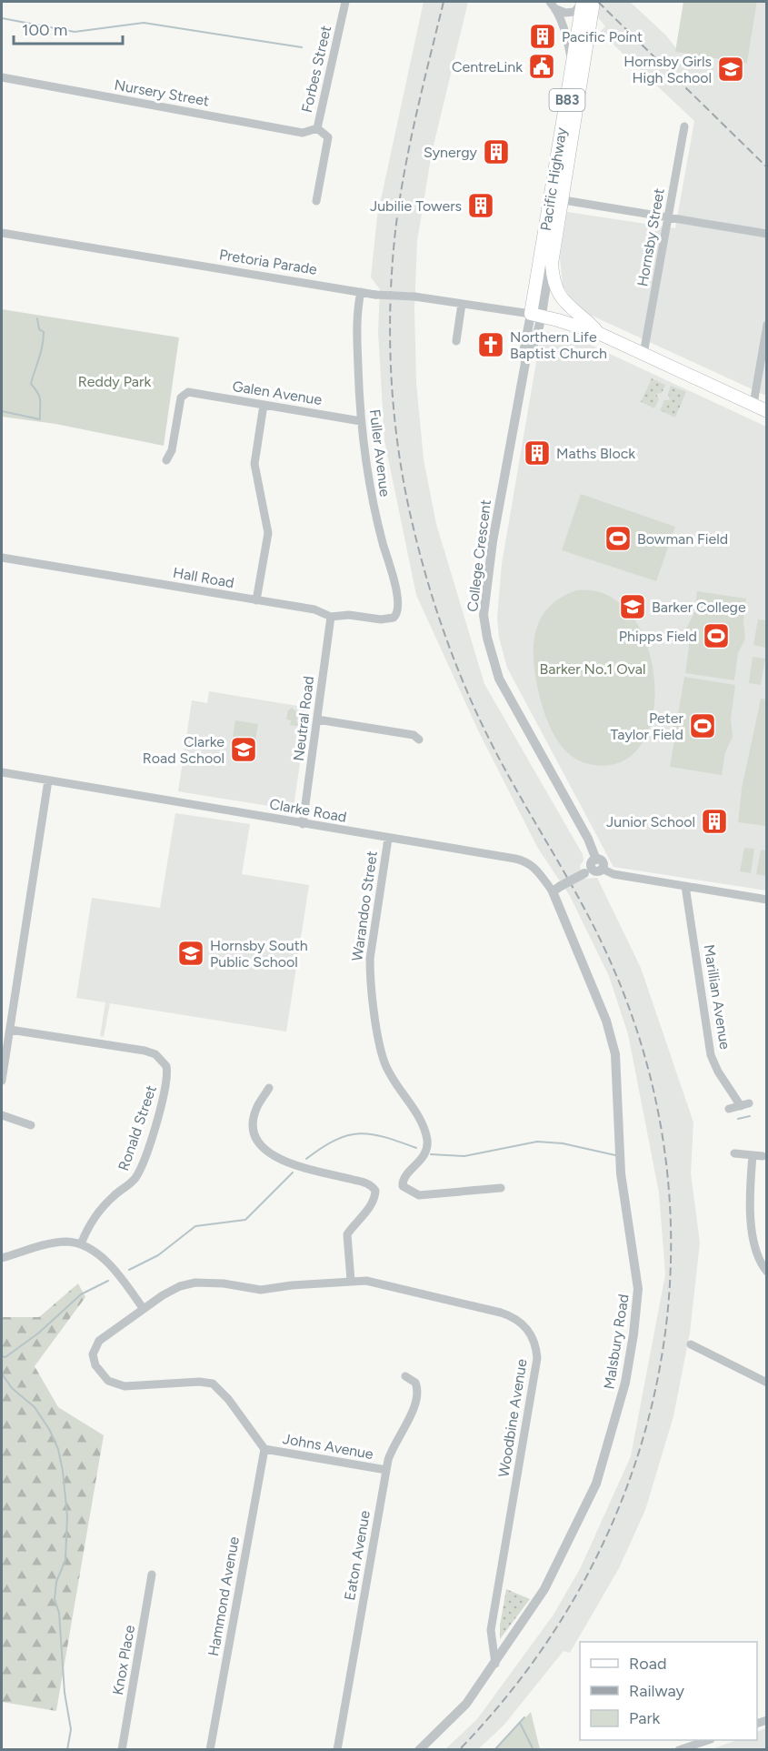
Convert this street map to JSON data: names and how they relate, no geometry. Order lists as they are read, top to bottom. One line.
{"streets":{"main road":["B83","Pacific Highway"],"street":["Forbes Street","Nursery Street","Hornsby Street","Pretoria Parade","Galen Avenue","Fuller Avenue","College Crescent","Hall Road","Neutral Road","Clarke Road","Warandoo Street","Marillian Avenue","Ronald Street","Malsbury Road","Woodbine Avenue","Johns Avenue","Eaton Avenue","Hammond Avenue","Knox Place"]},"crossings":[["Forbes Street","Nursery Street"],["Pacific Highway","Hornsby Street"],["Pacific Highway","Pretoria Parade"],["Pacific Highway","College Crescent"],["Pretoria Parade","Fuller Avenue"],["Pretoria Parade","College Crescent"],["Galen Avenue","Fuller Avenue"],["Fuller Avenue","Hall Road"],["Hall Road","Neutral Road"],["Neutral Road","Clarke Road"],["Clarke Road","Warandoo Street"],["Clarke Road","Malsbury Road"],["Malsbury Road","Woodbine Avenue"],["Woodbine Avenue","Johns Avenue"],["Woodbine Avenue","Hammond Avenue"],["Johns Avenue","Eaton Avenue"],["Johns Avenue","Hammond Avenue"]],"parks":["Reddy Park","Barker No.1 Oval"],"places":{"building":["Pacific Point","Synergy","Jubilie Towers","Maths Block","Junior School"],"public building":["CentreLink"],"school or university":["Hornsby Girls High School","Barker College","Clarke Road School","Hornsby South Public School"],"church":["Northern Life Baptist Church"],"sports":["Bowman Field","Phipps Field","Peter Taylor Field"]},"legend":["Road","Railway","Park"],"scale_bar":"100 m"}
